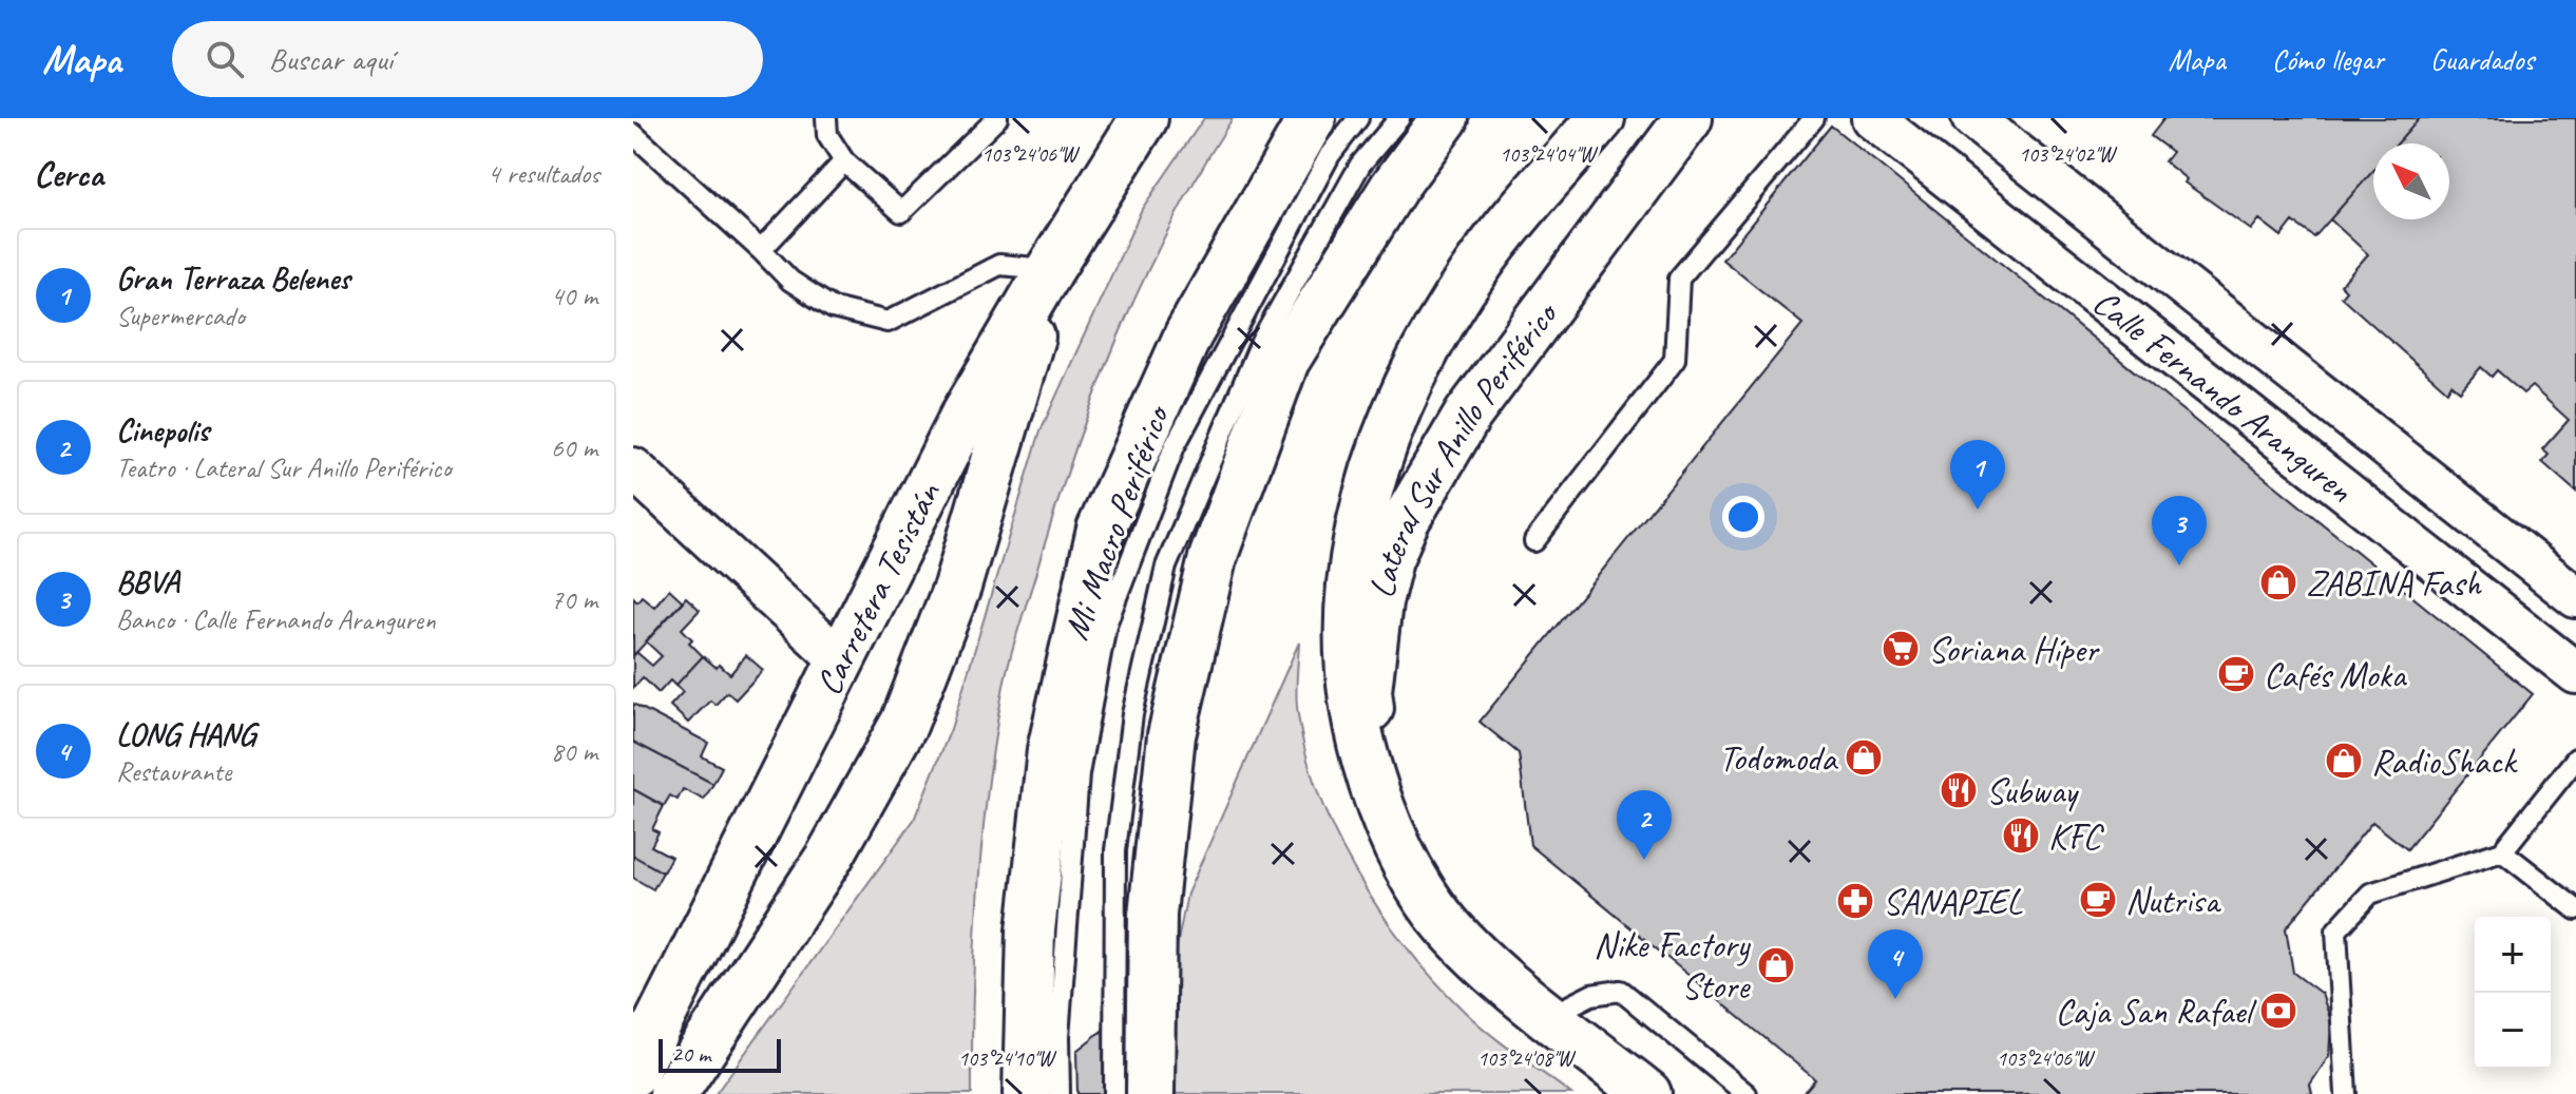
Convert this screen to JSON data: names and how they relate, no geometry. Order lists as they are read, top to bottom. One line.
{"streets":{"main road":["Lateral Sur Anillo Periférico","Carretera Tesistán"],"street":["Calle Fernando Aranguren"],"lane":["Mi Macro Periférico"]},"places":{"shop":["ZABINA Fash","Todomoda","RadioShack","Nike Factory Store"],"supermarket":["Soriana Híper"],"cafe":["Cafés Moka","Nutrisa"],"restaurant":["Subway","KFC"],"pharmacy":["SANAPIEL"],"bank":["Caja San Rafael"]},"scale_bar":"20 m","north":"top left","page":{"header":"Mapa","search":"Buscar aquí","nav":["Mapa","Cómo llegar","Guardados"],"heading":["Cerca","4 resultados"],"list":[{"mark":"1","name":"Gran Terraza Belenes","note":"Supermercado","value":"40 m"},{"mark":"2","name":"Cinepolis","note":"Teatro · Lateral Sur Anillo Periférico","value":"60 m"},{"mark":"3","name":"BBVA","note":"Banco · Calle Fernando Aranguren","value":"70 m"},{"mark":"4","name":"LONG HANG","note":"Restaurante","value":"80 m"}],"pins":["1","3","2","4"],"map_buttons":["+","−"],"scale":"20 m"},"coordinates":["103°24'06\"W","103°24'04\"W","103°24'02\"W","103°24'10\"W","103°24'08\"W"]}
